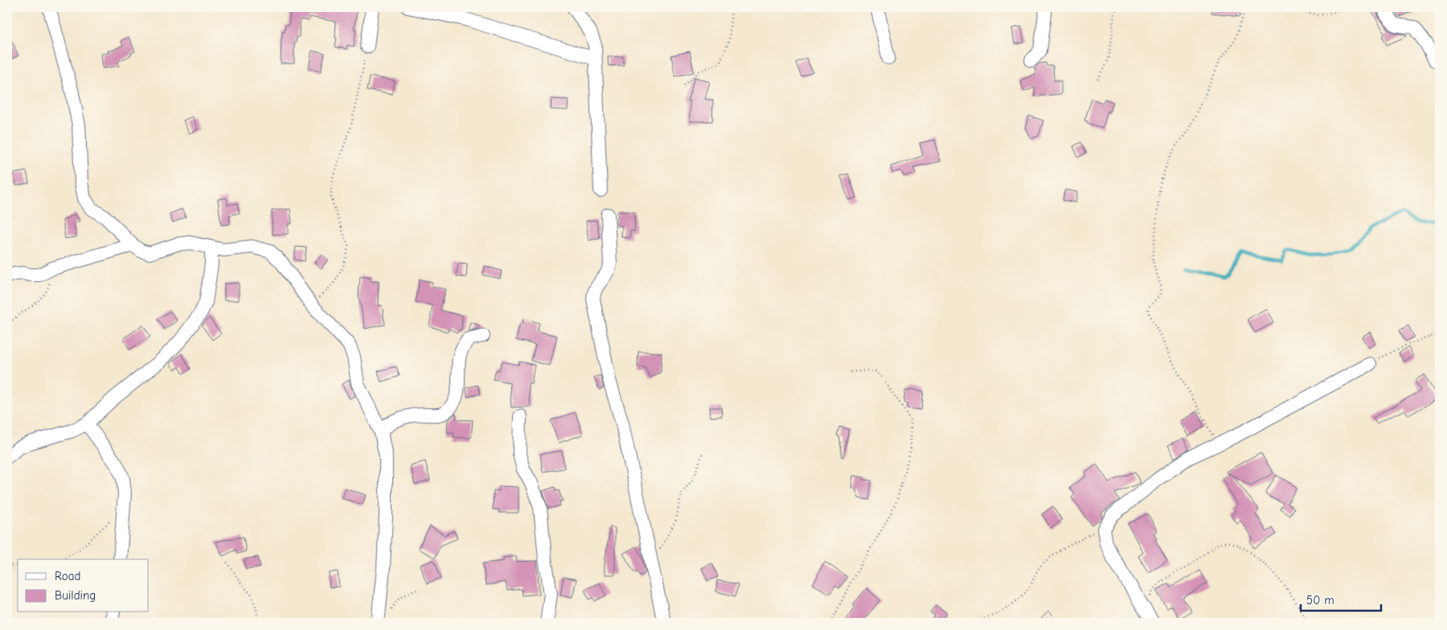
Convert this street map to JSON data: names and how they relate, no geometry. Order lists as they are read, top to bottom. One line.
{"legend":["Road","Building"],"scale_bar":"50 m"}
